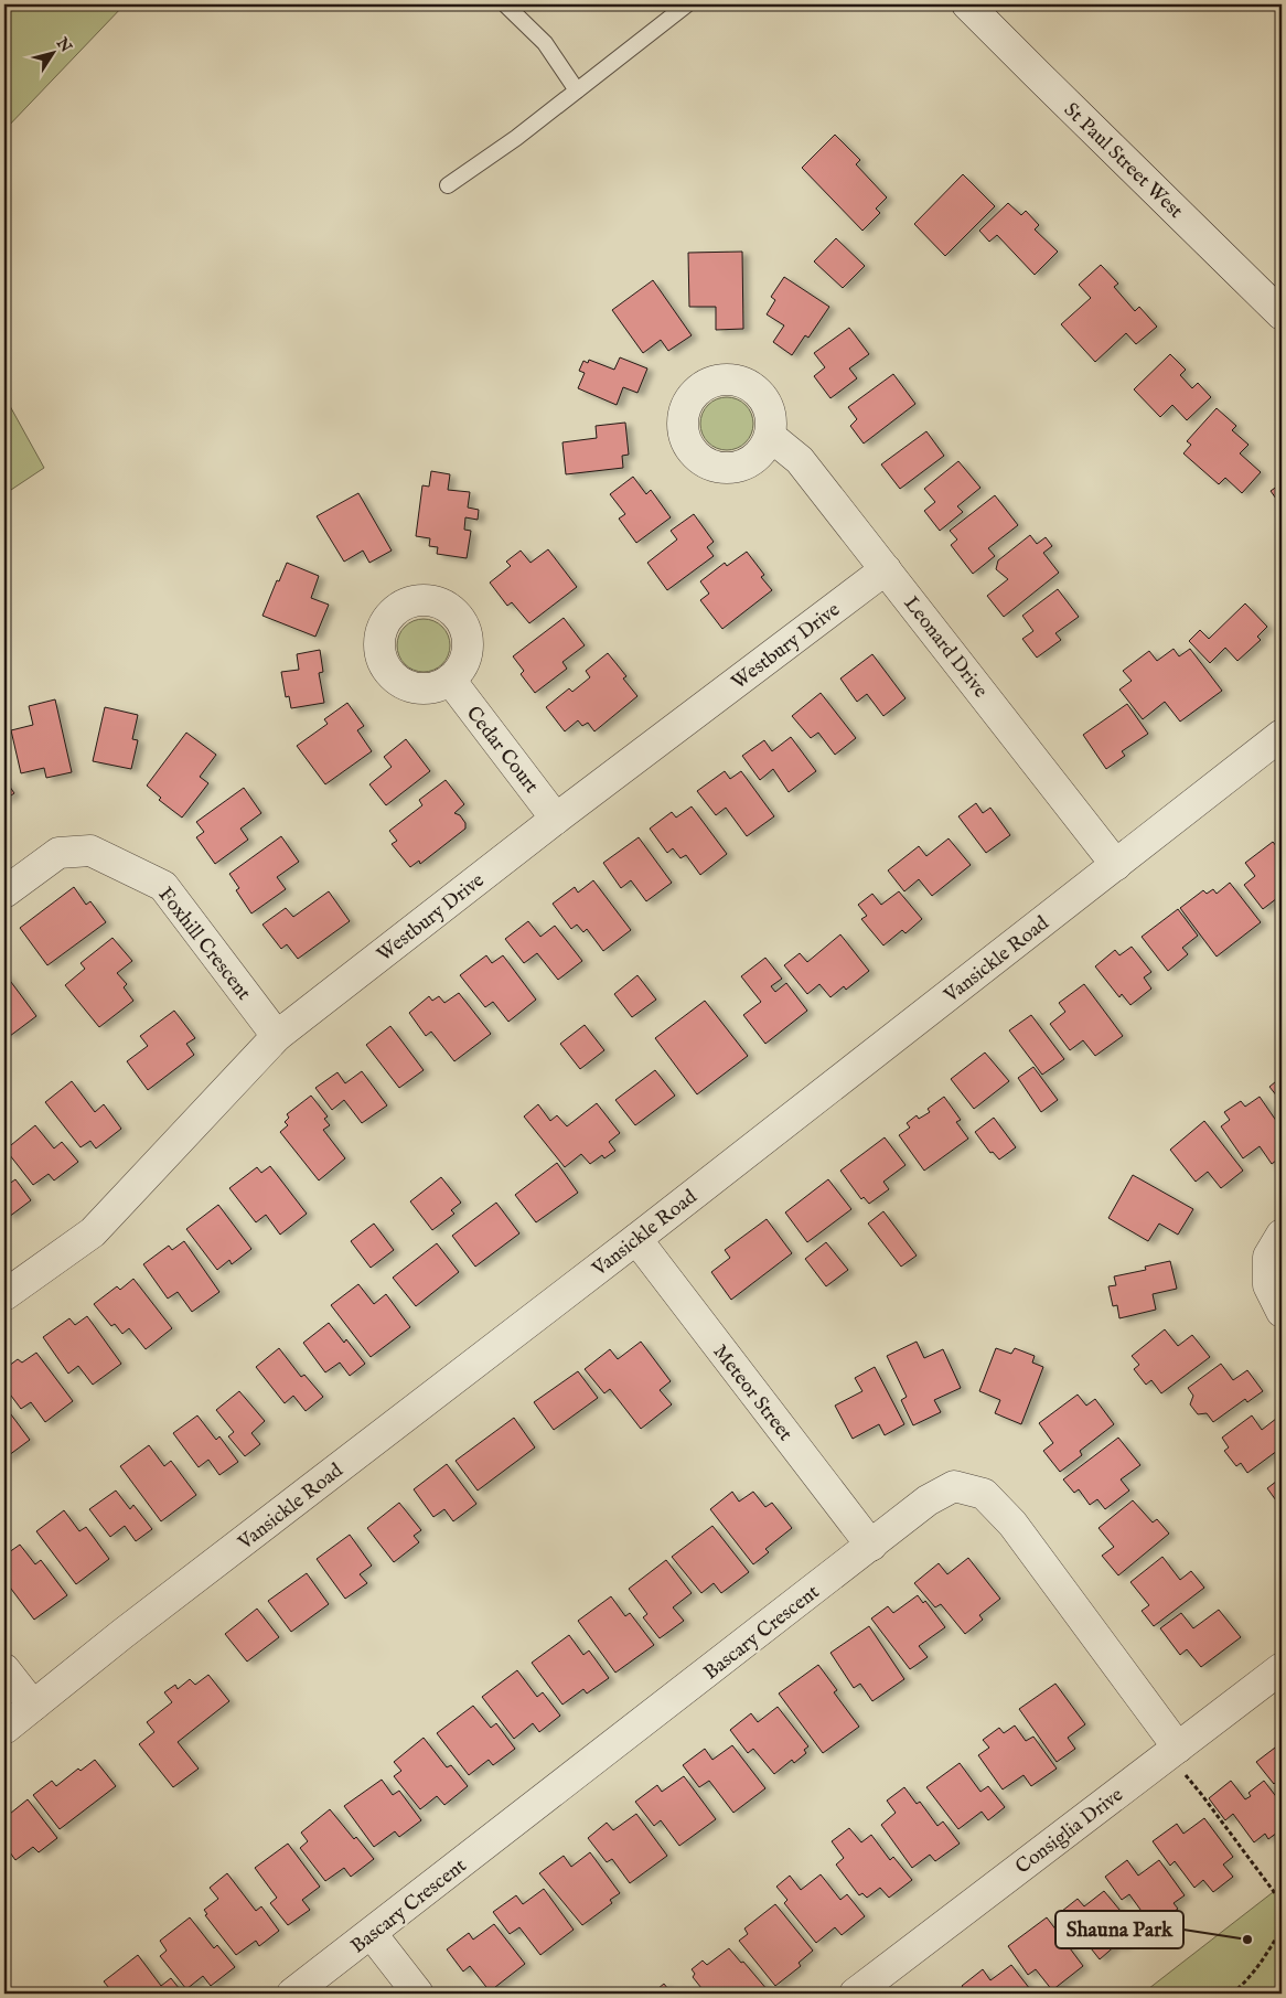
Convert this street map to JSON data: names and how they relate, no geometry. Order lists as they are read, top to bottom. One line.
{"streets":{"street":["St Paul Street West","Westbury Drive","Leonard Drive","Cedar Court","Foxhill Crescent","Vansickle Road","Meteor Street","Bascary Crescent","Consiglia Drive"]},"crossings":[["Westbury Drive","Leonard Drive"],["Westbury Drive","Cedar Court"],["Westbury Drive","Foxhill Crescent"],["Leonard Drive","Vansickle Road"],["Vansickle Road","Meteor Street"],["Meteor Street","Bascary Crescent"],["Bascary Crescent","Consiglia Drive"]],"places":["Shauna Park"],"north":"top right"}
